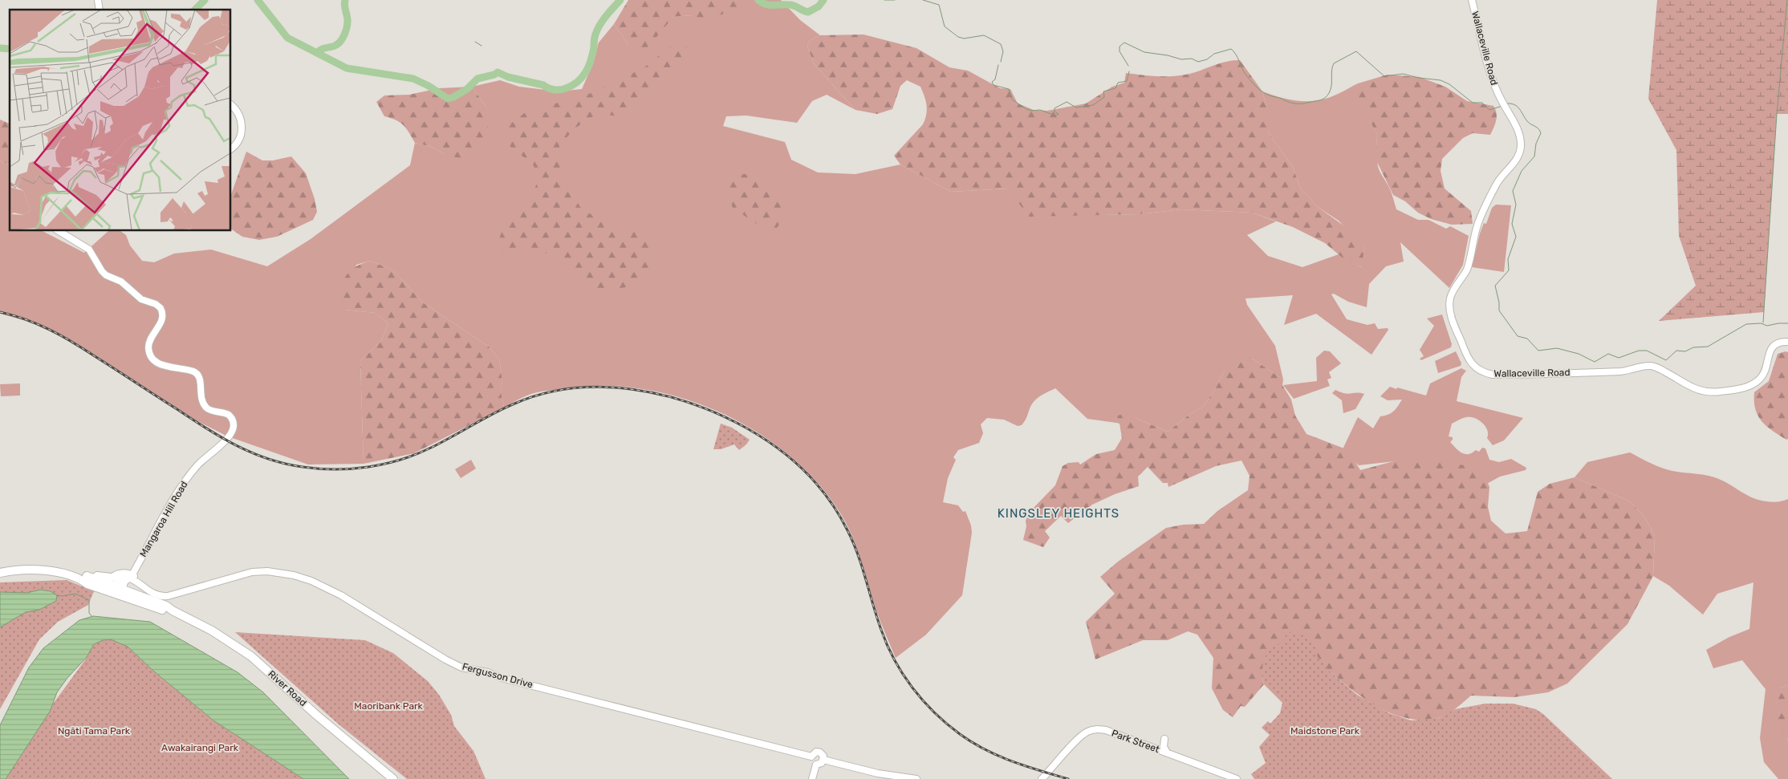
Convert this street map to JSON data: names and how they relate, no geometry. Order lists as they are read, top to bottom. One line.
{"streets":{"highway":["River Road"],"street":["Wallaceville Road","Mangaroa Hill Road","Fergusson Drive","Park Street"]},"crossings":[["Mangaroa Hill Road","Fergusson Drive"]],"districts":["KINGSLEY HEIGHTS"],"parks":["Maoribank Park","Ngāti Tama Park","Maidstone Park","Awakairangi Park"]}
